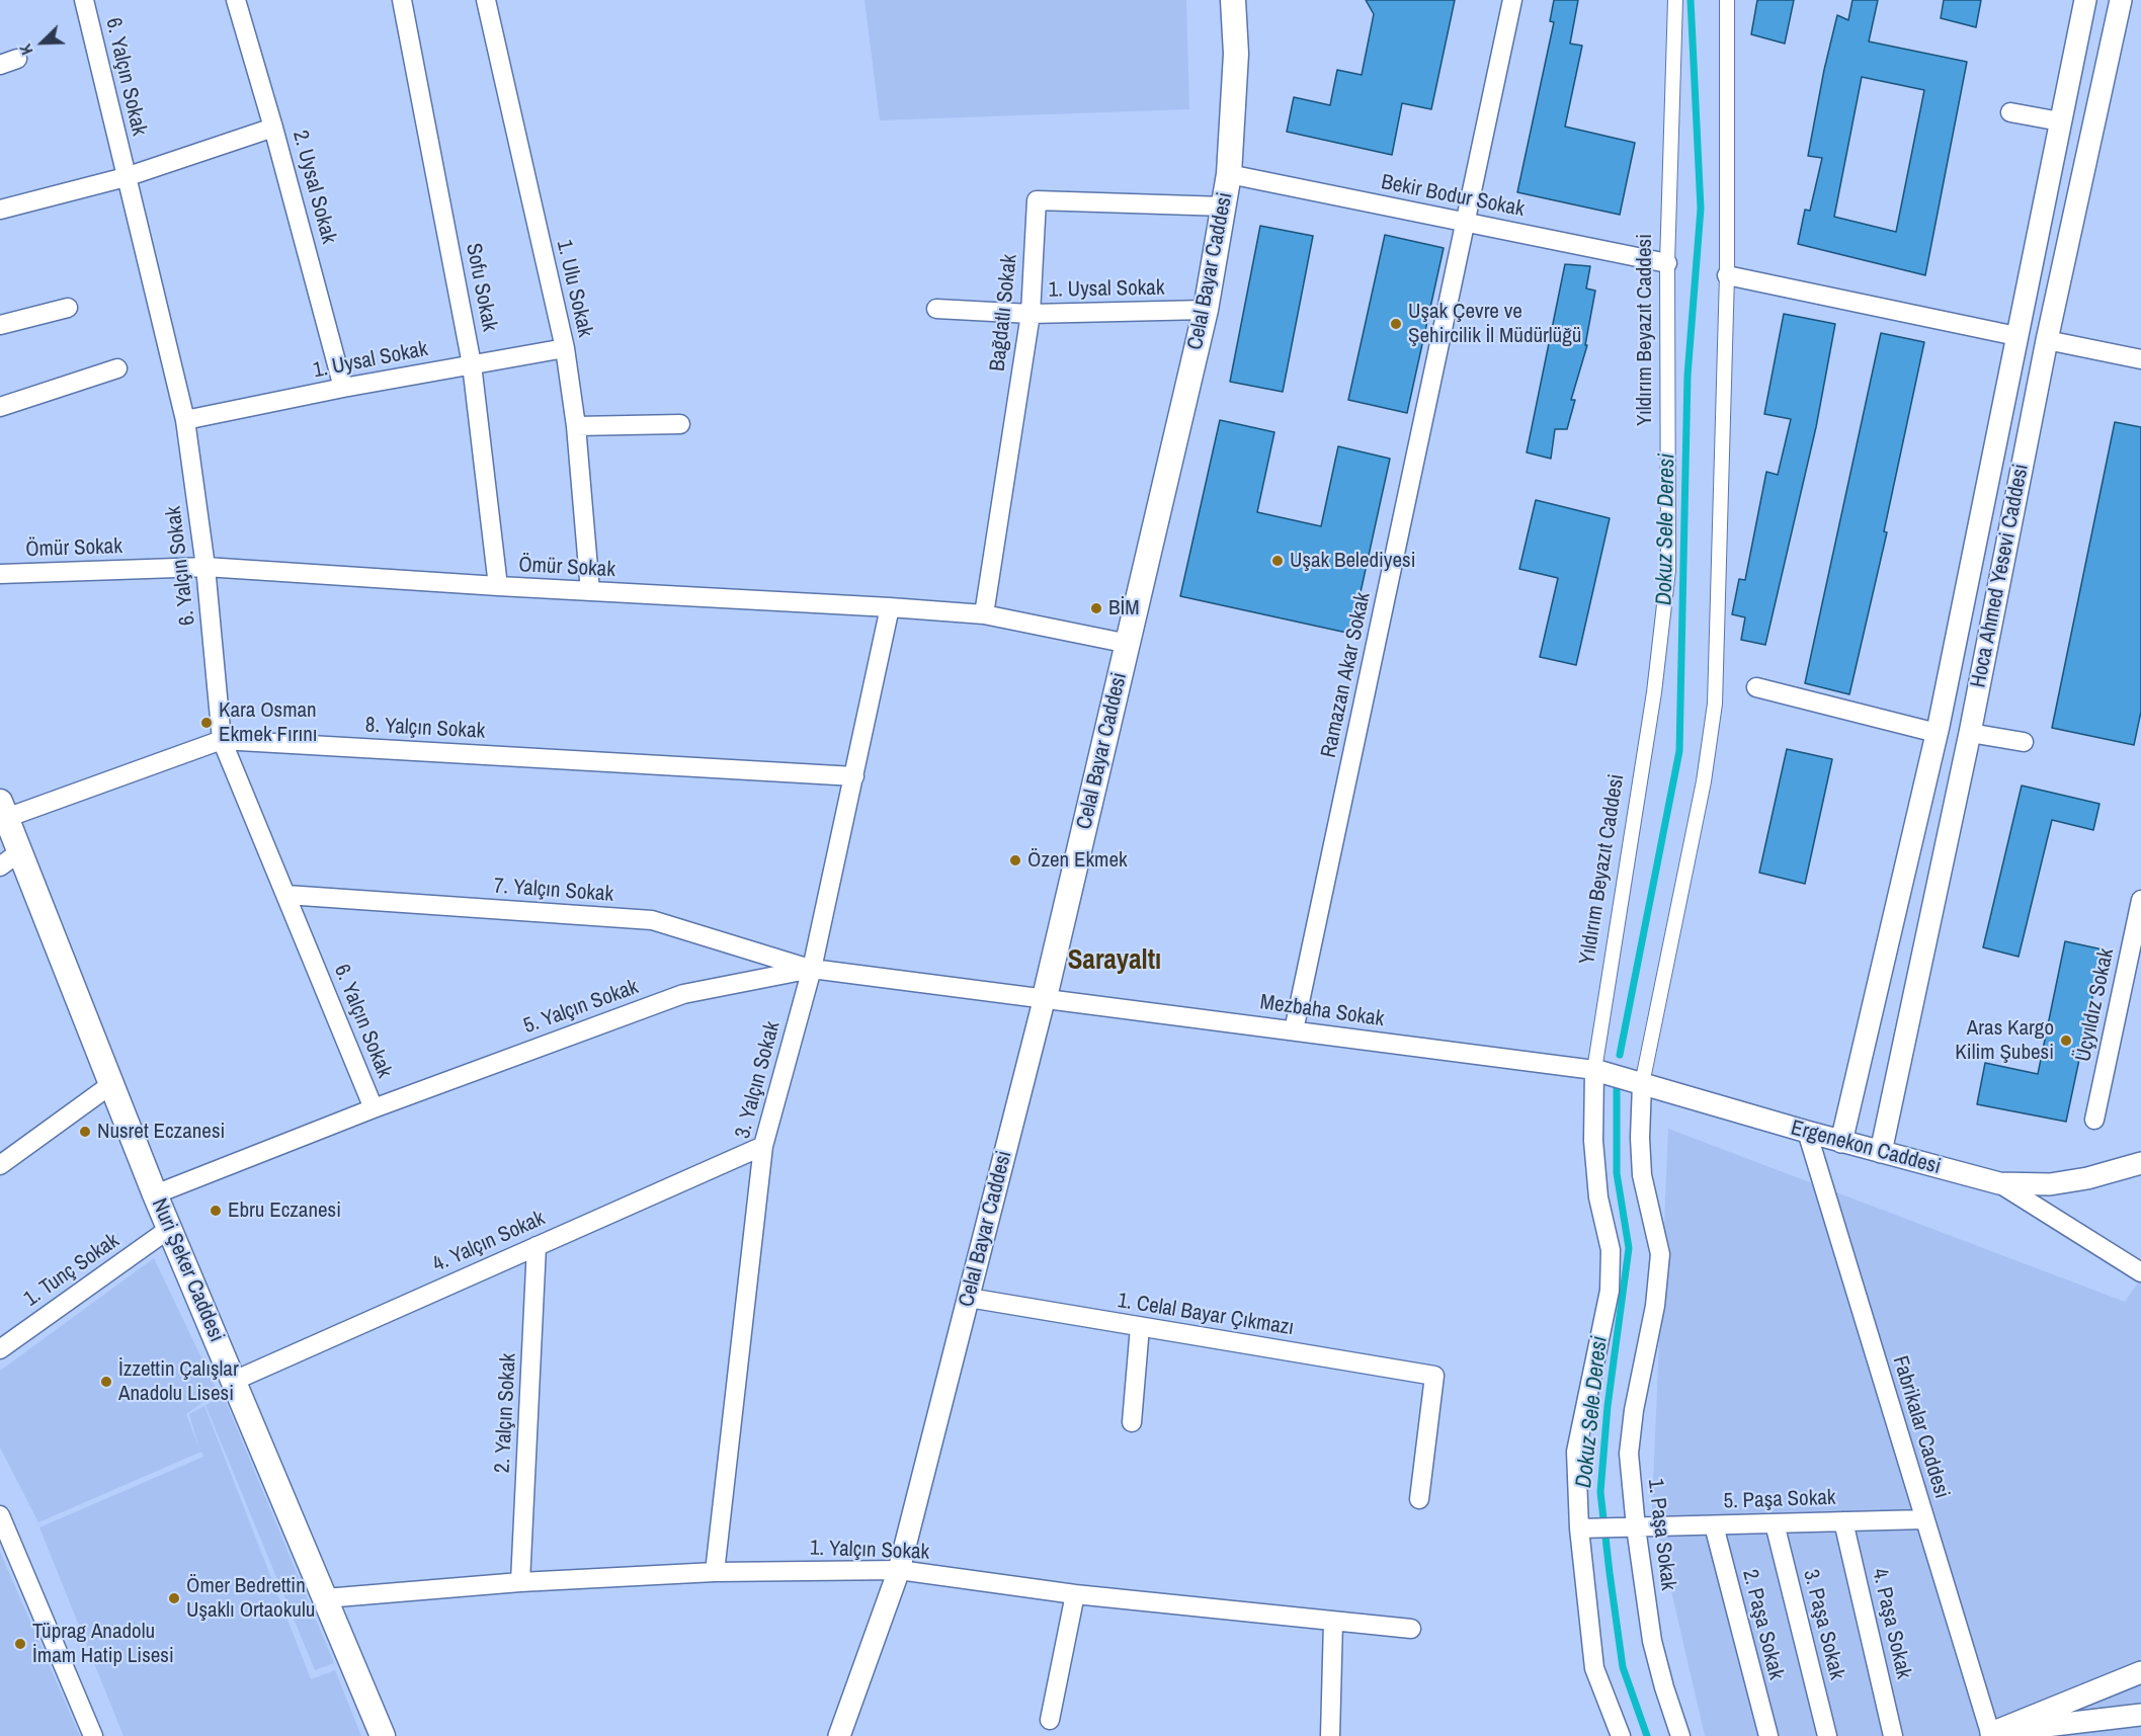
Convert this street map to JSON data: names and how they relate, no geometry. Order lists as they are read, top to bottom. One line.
{"streets":{"main road":["Celal Bayar Caddesi","Nuri Şeker Caddesi"],"street":["6. Yalçın Sokak","2. Uysal Sokak","Bekir Bodur Sokak","Sofu Sokak","1. Ulu Sokak","1. Uysal Sokak","Bağdatlı Sokak","Yıldırım Beyazıt Caddesi","Ömür Sokak","Hoca Ahmed Yesevi Caddesi","Ramazan Akar Sokak","8. Yalçın Sokak","7. Yalçın Sokak","Üçyıldız Sokak","5. Yalçın Sokak","Mezbaha Sokak","3. Yalçın Sokak","Ergenekon Caddesi","4. Yalçın Sokak","1. Tunç Sokak","1. Celal Bayar Çıkmazı","2. Yalçın Sokak","Fabrikalar Caddesi","5. Paşa Sokak","1. Paşa Sokak","1. Yalçın Sokak","4. Paşa Sokak","2. Paşa Sokak","3. Paşa Sokak"]},"crossings":[["6. Yalçın Sokak","1. Uysal Sokak"],["6. Yalçın Sokak","Ömür Sokak"],["6. Yalçın Sokak","8. Yalçın Sokak"],["6. Yalçın Sokak","7. Yalçın Sokak"],["6. Yalçın Sokak","5. Yalçın Sokak"],["2. Uysal Sokak","1. Uysal Sokak"],["Bekir Bodur Sokak","Celal Bayar Caddesi"],["Bekir Bodur Sokak","Yıldırım Beyazıt Caddesi"],["Bekir Bodur Sokak","Ramazan Akar Sokak"],["Celal Bayar Caddesi","1. Uysal Sokak"],["Celal Bayar Caddesi","Bağdatlı Sokak"],["Celal Bayar Caddesi","Ömür Sokak"],["Celal Bayar Caddesi","5. Yalçın Sokak"],["Celal Bayar Caddesi","Mezbaha Sokak"],["Celal Bayar Caddesi","1. Celal Bayar Çıkmazı"],["Celal Bayar Caddesi","1. Yalçın Sokak"],["Sofu Sokak","1. Uysal Sokak"],["Sofu Sokak","Ömür Sokak"],["1. Ulu Sokak","1. Uysal Sokak"],["1. Ulu Sokak","Ömür Sokak"],["1. Uysal Sokak","Bağdatlı Sokak"],["Bağdatlı Sokak","Ömür Sokak"],["Yıldırım Beyazıt Caddesi","Mezbaha Sokak"],["Yıldırım Beyazıt Caddesi","Ergenekon Caddesi"],["Yıldırım Beyazıt Caddesi","5. Paşa Sokak"],["Ömür Sokak","3. Yalçın Sokak"],["Hoca Ahmed Yesevi Caddesi","Ergenekon Caddesi"],["Ramazan Akar Sokak","Mezbaha Sokak"],["8. Yalçın Sokak","3. Yalçın Sokak"],["8. Yalçın Sokak","Nuri Şeker Caddesi"],["7. Yalçın Sokak","5. Yalçın Sokak"],["7. Yalçın Sokak","3. Yalçın Sokak"],["5. Yalçın Sokak","Mezbaha Sokak"],["5. Yalçın Sokak","3. Yalçın Sokak"],["5. Yalçın Sokak","Nuri Şeker Caddesi"],["Mezbaha Sokak","Ergenekon Caddesi"],["3. Yalçın Sokak","4. Yalçın Sokak"],["3. Yalçın Sokak","1. Yalçın Sokak"],["Ergenekon Caddesi","Fabrikalar Caddesi"],["Ergenekon Caddesi","1. Paşa Sokak"],["4. Yalçın Sokak","Nuri Şeker Caddesi"],["4. Yalçın Sokak","2. Yalçın Sokak"],["1. Tunç Sokak","Nuri Şeker Caddesi"],["Nuri Şeker Caddesi","1. Yalçın Sokak"],["2. Yalçın Sokak","1. Yalçın Sokak"],["Fabrikalar Caddesi","5. Paşa Sokak"],["5. Paşa Sokak","1. Paşa Sokak"],["5. Paşa Sokak","4. Paşa Sokak"],["5. Paşa Sokak","2. Paşa Sokak"],["5. Paşa Sokak","3. Paşa Sokak"]],"districts":["Sarayaltı"],"water":["Dokuz Sele Deresi"],"places":["Uşak Çevre ve Şehircilik İl Müdürlüğü","Uşak Belediyesi","BİM","Kara Osman Ekmek Fırını","Özen Ekmek","Aras Kargo Kilim Şubesi","Nusret Eczanesi","Ebru Eczanesi","İzzettin Çalışlar Anadolu Lisesi","Ömer Bedrettin Uşaklı Ortaokulu","Tüprag Anadolu İmam Hatip Lisesi"],"north":"bottom left"}
